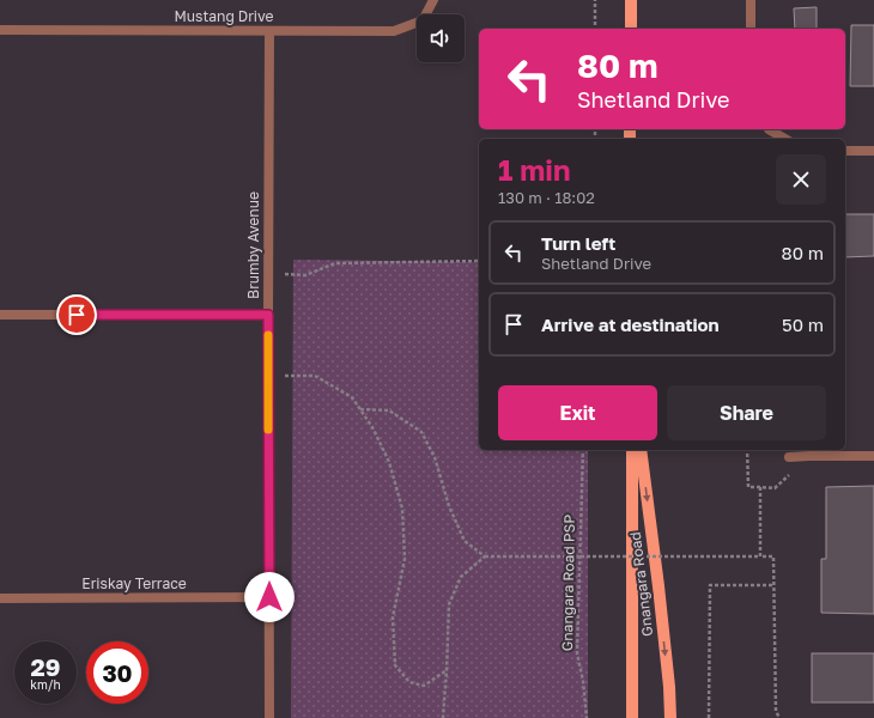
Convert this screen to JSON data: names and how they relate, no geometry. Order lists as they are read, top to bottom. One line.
{"streets":{"main road":["Gnangara Road"],"street":["Mustang Drive","Brumby Avenue","Eriskay Terrace"],"path":["Gnangara Road PSP"]},"crossings":[["Mustang Drive","Brumby Avenue"],["Brumby Avenue","Eriskay Terrace"]],"page":{"turn":["80 m","Shetland Drive"],"heading":["1 min","130 m · 18:02"],"list":[{"name":"Turn left","note":"Shetland Drive","value":"80 m"},{"name":"Arrive at destination","value":"50 m"}],"buttons":["Exit","Share"],"speed":"29 km/h","limit":"30"}}
